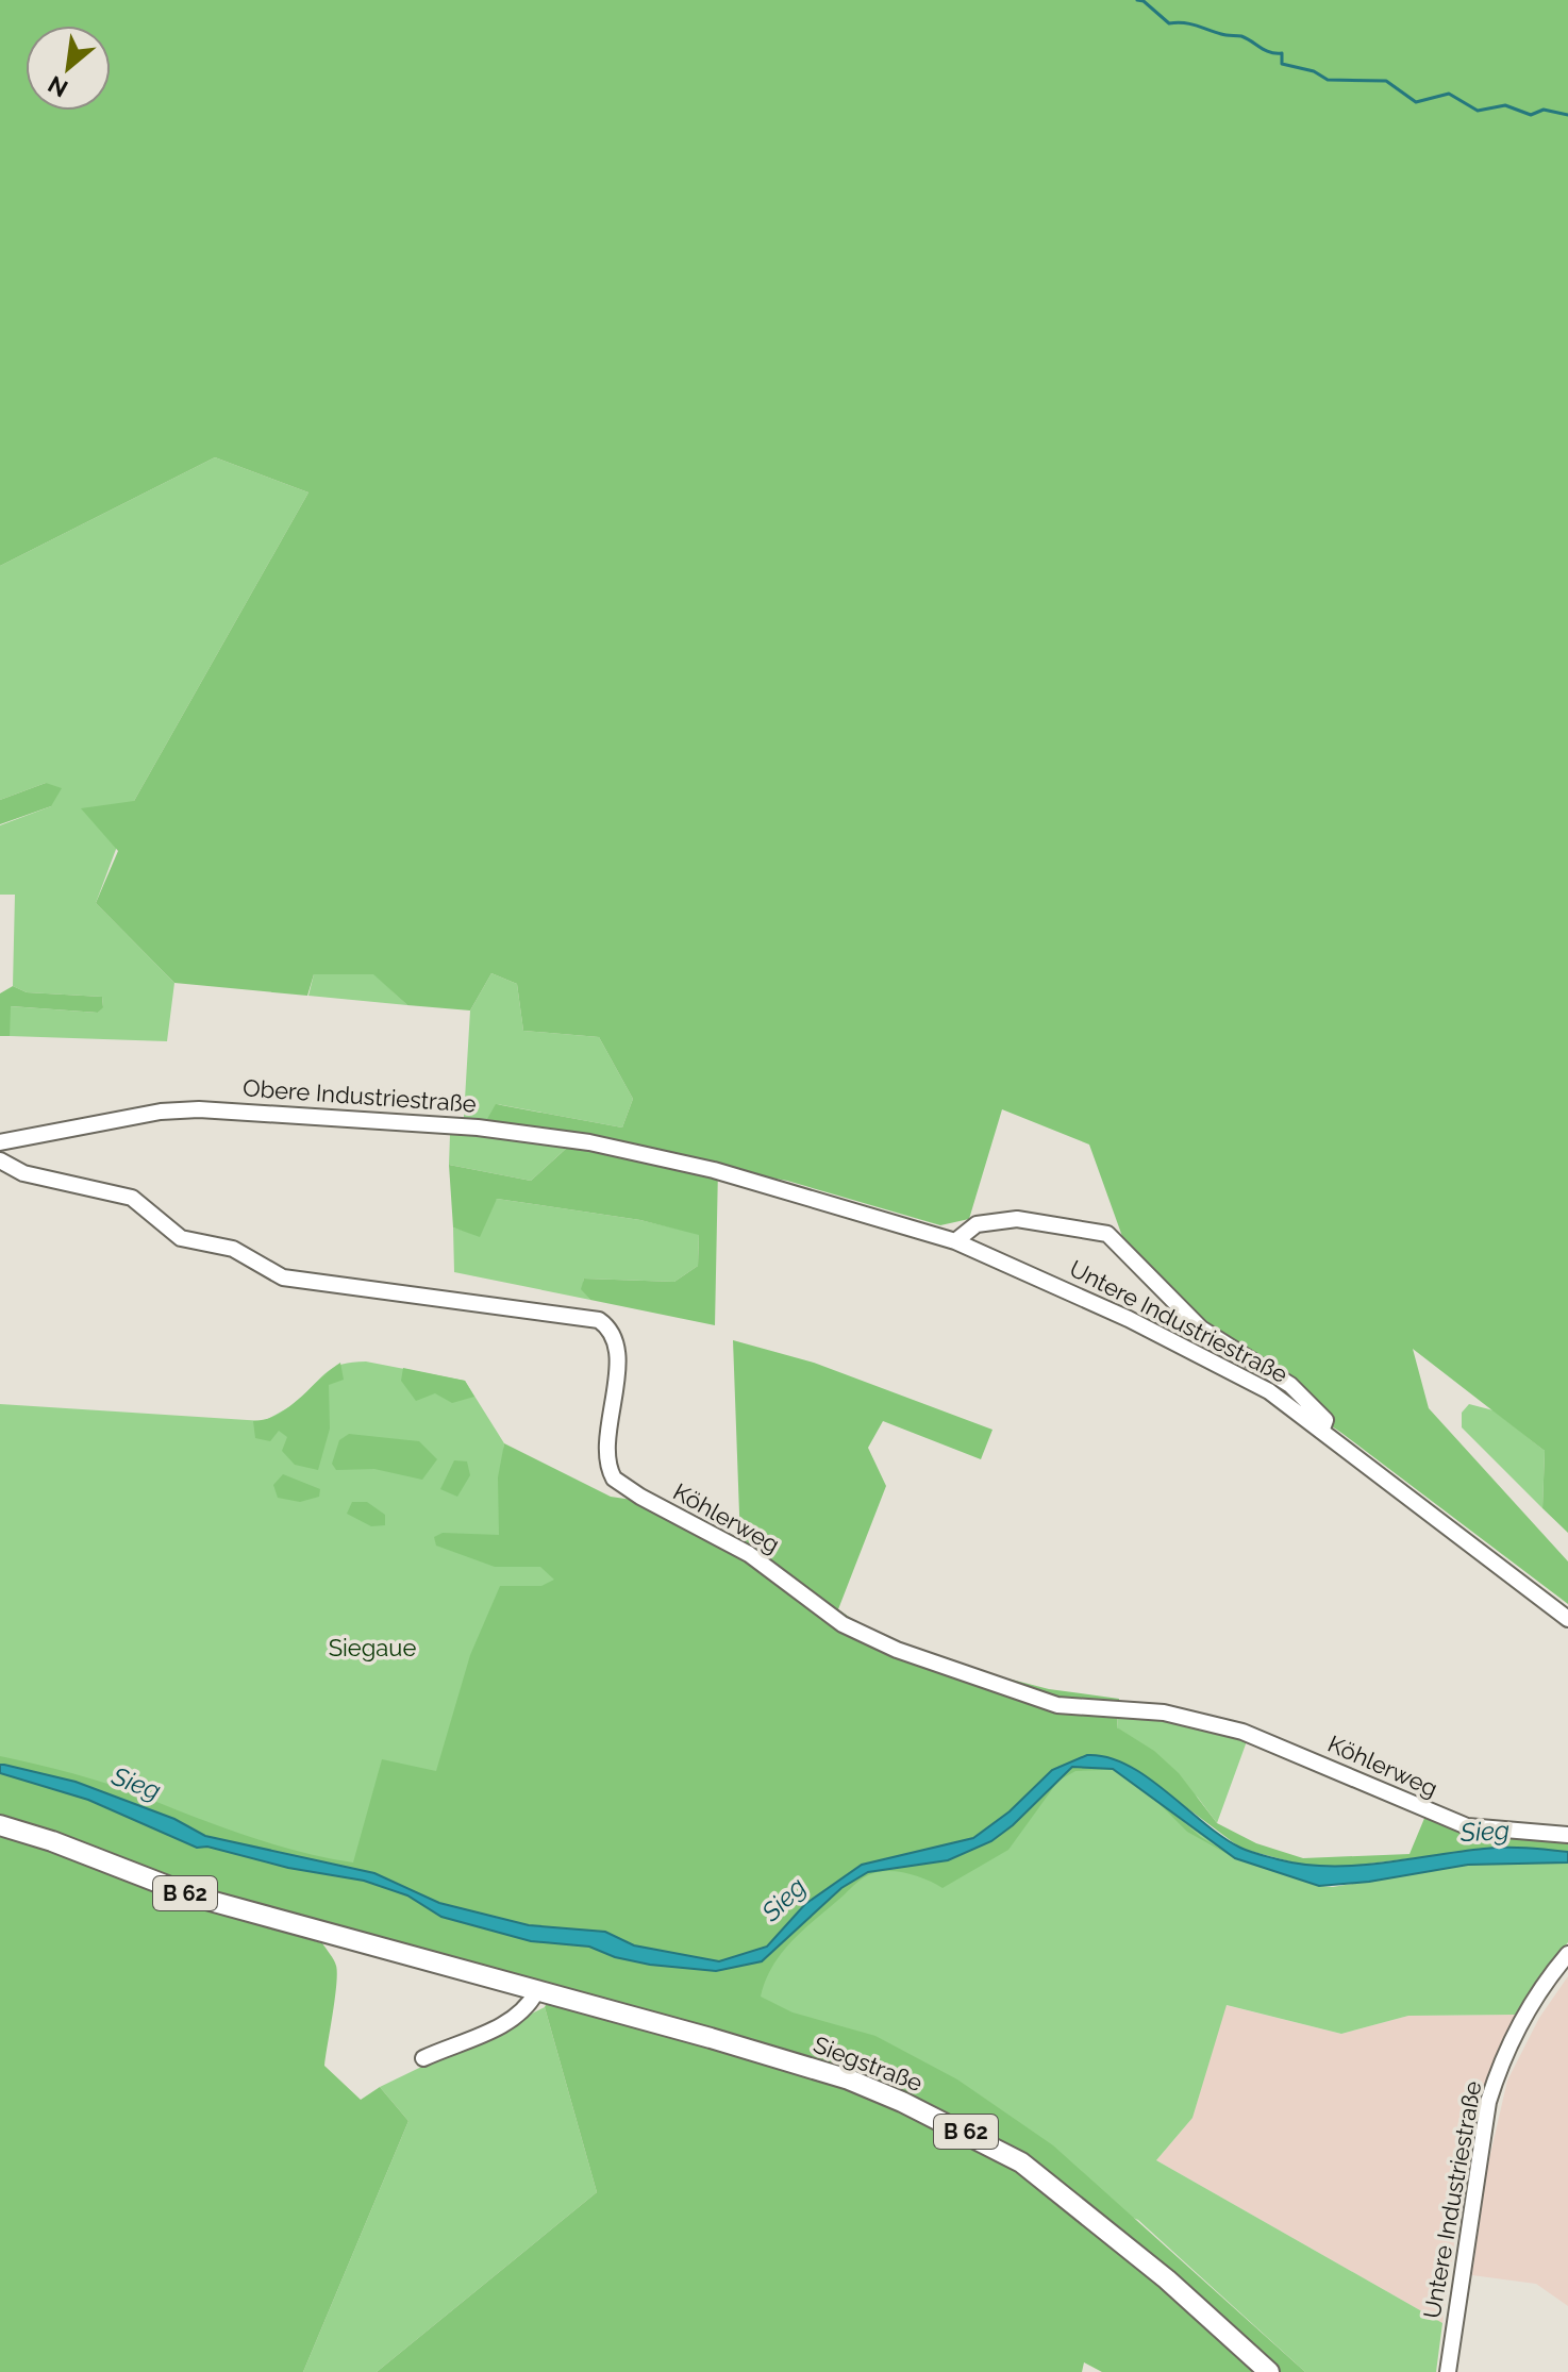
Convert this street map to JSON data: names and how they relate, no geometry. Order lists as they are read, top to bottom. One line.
{"streets":{"main road":["B 62","Siegstraße"],"street":["Obere Industriestraße","Untere Industriestraße","Köhlerweg"]},"crossings":[["Obere Industriestraße","Untere Industriestraße"]],"water":["Sieg"],"parks":["Siegaue"],"north":"bottom left"}
